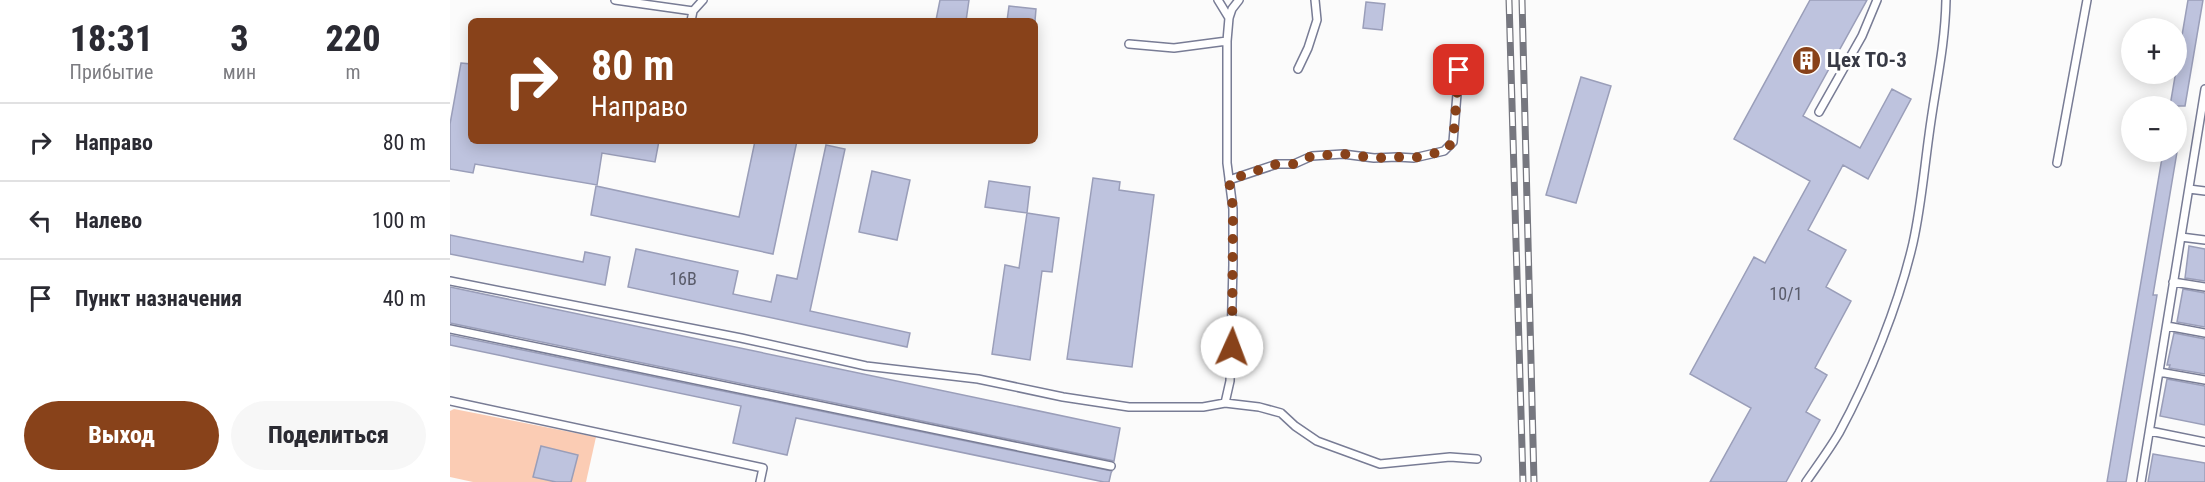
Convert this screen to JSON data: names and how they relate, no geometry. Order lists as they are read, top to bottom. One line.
{"places":{"building":["Цех ТО-3"]},"house_numbers":["16В","10/1"],"page":{"eta":["18:31","Прибытие","3","мин","220","m"],"map_buttons":["+","−"],"turn":["80 m","Направо"],"list":[{"name":"Направо","value":"80 m"},{"name":"Налево","value":"100 m"},{"name":"Пункт назначения","value":"40 m"}],"buttons":["Выход","Поделиться"]}}
